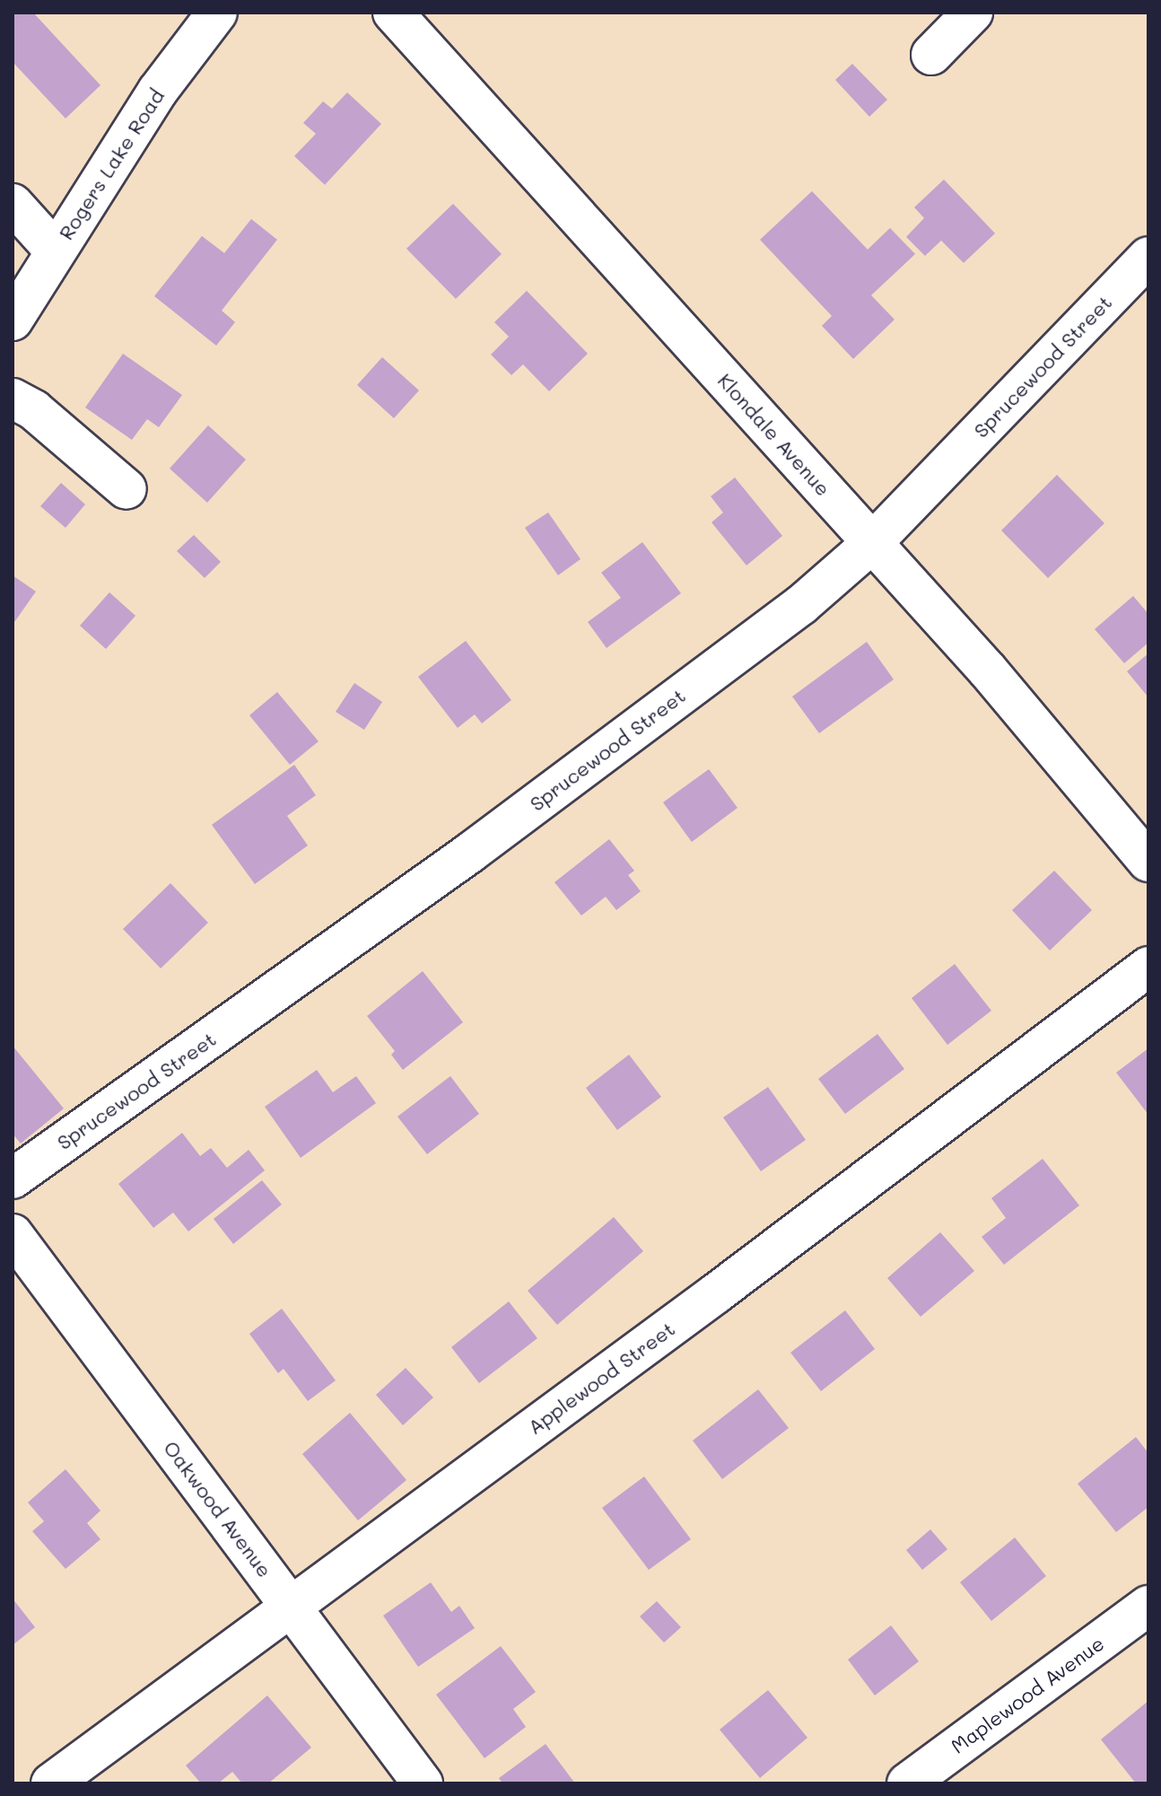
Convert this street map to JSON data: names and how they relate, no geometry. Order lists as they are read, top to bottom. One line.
{"streets":{"street":["Rogers Lake Road","Sprucewood Street","Klondale Avenue","Applewood Street","Oakwood Avenue","Maplewood Avenue"]},"crossings":[["Sprucewood Street","Klondale Avenue"],["Applewood Street","Oakwood Avenue"]]}
